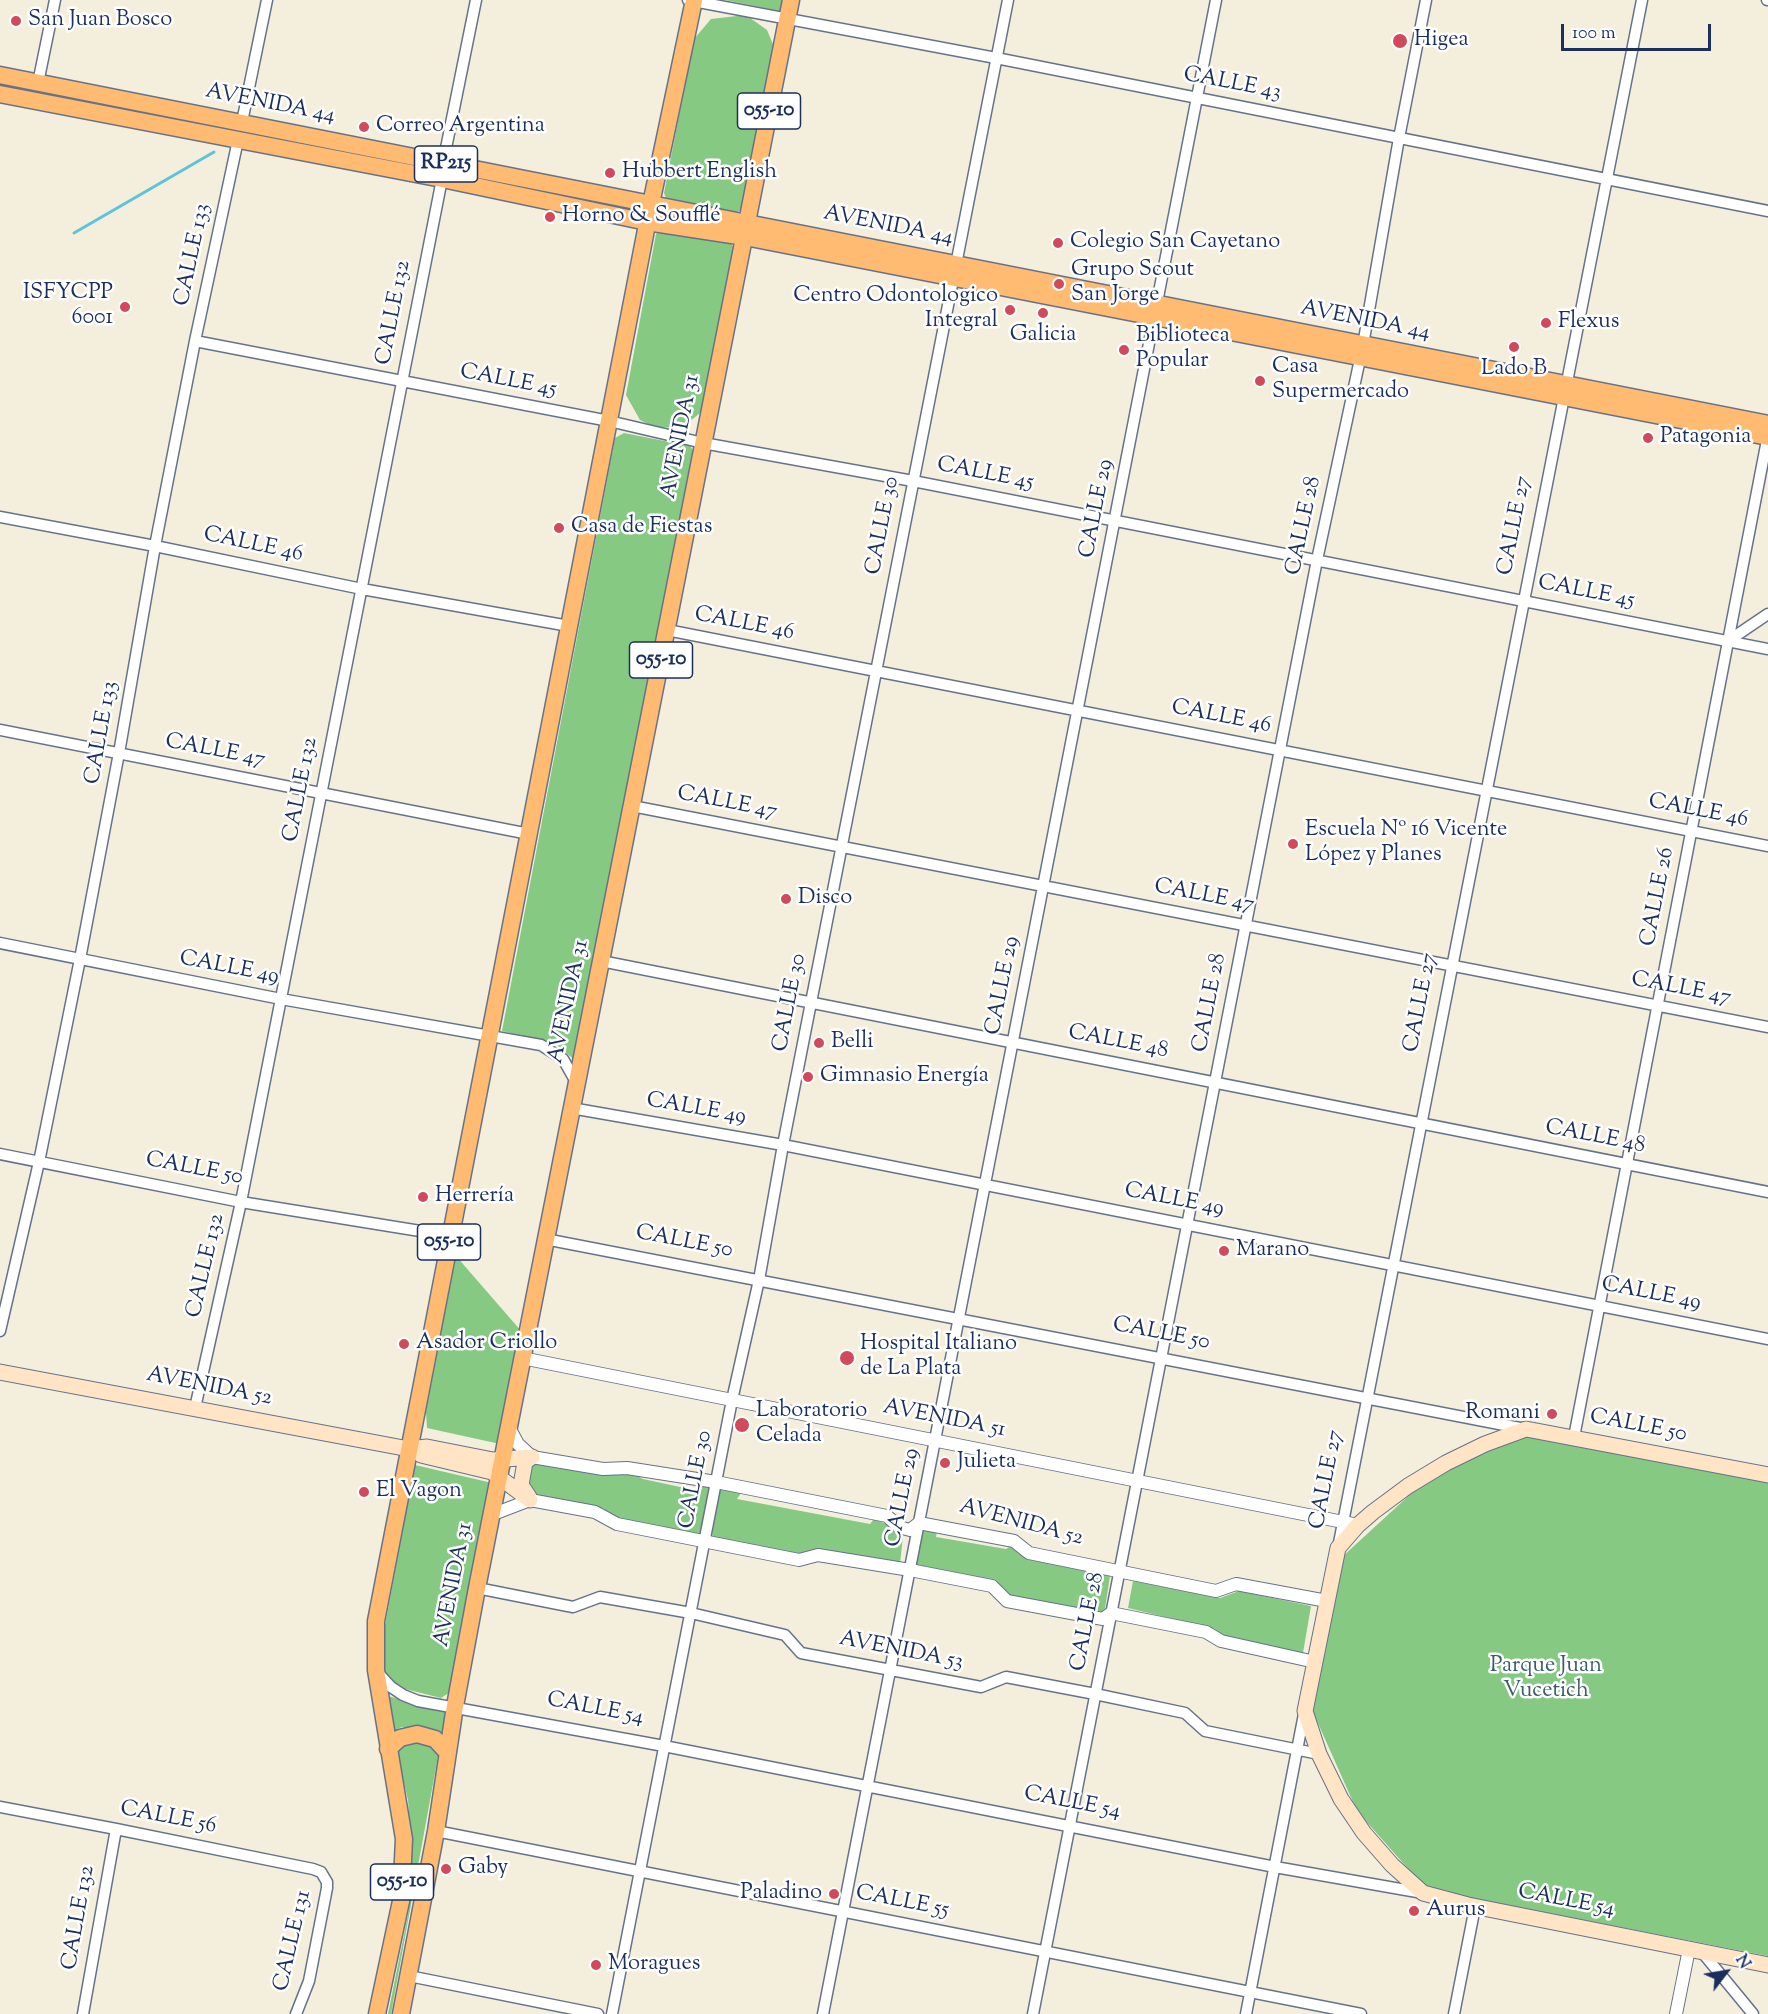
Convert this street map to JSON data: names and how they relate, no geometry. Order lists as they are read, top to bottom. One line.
{"streets":{"main road":["AVENIDA 44","055-10","RP215","AVENIDA 31","CALLE 27","CALLE 50","AVENIDA 52","CALLE 54"],"street":["CALLE 43","CALLE 133","CALLE 132","CALLE 45","CALLE 29","CALLE 30","CALLE 28","CALLE 46","CALLE 47","CALLE 26","CALLE 49","CALLE 48","AVENIDA 51","AVENIDA 53","CALLE 56","CALLE 55","CALLE 131"]},"crossings":[["CALLE 43","055-10"],["CALLE 43","AVENIDA 31"],["CALLE 43","CALLE 29"],["CALLE 43","CALLE 30"],["CALLE 43","CALLE 28"],["CALLE 43","CALLE 27"],["AVENIDA 44","055-10"],["AVENIDA 44","CALLE 133"],["AVENIDA 44","CALLE 132"],["AVENIDA 44","AVENIDA 31"],["AVENIDA 44","CALLE 29"],["AVENIDA 44","CALLE 30"],["AVENIDA 44","CALLE 28"],["AVENIDA 44","CALLE 27"],["AVENIDA 44","CALLE 26"],["055-10","CALLE 45"],["055-10","CALLE 46"],["055-10","CALLE 47"],["055-10","CALLE 49"],["055-10","CALLE 50"],["055-10","AVENIDA 52"],["055-10","CALLE 54"],["CALLE 133","CALLE 45"],["CALLE 133","CALLE 46"],["CALLE 133","CALLE 47"],["CALLE 133","CALLE 49"],["CALLE 133","CALLE 50"],["CALLE 132","CALLE 45"],["CALLE 132","CALLE 46"],["CALLE 132","CALLE 47"],["CALLE 132","CALLE 49"],["CALLE 132","CALLE 50"],["CALLE 132","AVENIDA 52"],["CALLE 132","CALLE 56"],["CALLE 45","AVENIDA 31"],["CALLE 45","CALLE 29"],["CALLE 45","CALLE 30"],["CALLE 45","CALLE 28"],["CALLE 45","CALLE 27"],["CALLE 45","CALLE 26"],["AVENIDA 31","CALLE 46"],["AVENIDA 31","CALLE 47"],["AVENIDA 31","CALLE 49"],["AVENIDA 31","CALLE 48"],["AVENIDA 31","CALLE 50"],["AVENIDA 31","AVENIDA 52"],["AVENIDA 31","AVENIDA 51"],["AVENIDA 31","AVENIDA 53"],["AVENIDA 31","CALLE 54"],["AVENIDA 31","CALLE 55"],["CALLE 29","CALLE 46"],["CALLE 29","CALLE 47"],["CALLE 29","CALLE 49"],["CALLE 29","CALLE 48"],["CALLE 29","CALLE 50"],["CALLE 29","AVENIDA 52"],["CALLE 29","AVENIDA 51"],["CALLE 29","AVENIDA 53"],["CALLE 29","CALLE 54"],["CALLE 29","CALLE 55"],["CALLE 30","CALLE 46"],["CALLE 30","CALLE 47"],["CALLE 30","CALLE 49"],["CALLE 30","CALLE 48"],["CALLE 30","CALLE 50"],["CALLE 30","AVENIDA 52"],["CALLE 30","AVENIDA 51"],["CALLE 30","AVENIDA 53"],["CALLE 30","CALLE 54"],["CALLE 30","CALLE 55"],["CALLE 28","CALLE 46"],["CALLE 28","CALLE 47"],["CALLE 28","CALLE 49"],["CALLE 28","CALLE 48"],["CALLE 28","CALLE 50"],["CALLE 28","AVENIDA 52"],["CALLE 28","AVENIDA 51"],["CALLE 28","AVENIDA 53"],["CALLE 28","CALLE 54"],["CALLE 28","CALLE 55"],["CALLE 27","CALLE 46"],["CALLE 27","CALLE 47"],["CALLE 27","CALLE 49"],["CALLE 27","CALLE 48"],["CALLE 27","CALLE 50"],["CALLE 27","AVENIDA 52"],["CALLE 27","AVENIDA 51"],["CALLE 27","AVENIDA 53"],["CALLE 27","CALLE 54"],["CALLE 27","CALLE 55"],["CALLE 46","CALLE 26"],["CALLE 47","CALLE 26"],["CALLE 26","CALLE 49"],["CALLE 26","CALLE 48"],["CALLE 26","CALLE 50"],["CALLE 56","CALLE 131"]],"parks":["Parque Juan Vucetich"],"places":["San Juan Bosco","Higea","Correo Argentina","Hubbert English","Horno & Soufflé","Colegio San Cayetano","Grupo Scout San Jorge","ISFYCPP 6001","Centro Odontologico Integral","Galicia","Flexus","Lado B","Biblioteca Popular","Casa Supermercado","Patagonia","Casa de Fiestas","Escuela Nº 16 Vicente López y Planes","Disco","Belli","Gimnasio Energía","Herrería","Marano","Asador Criollo","Hospital Italiano de La Plata","Romani","Laboratorio Celada","Julieta","El Vagon","Gaby","Paladino","Aurus","Moragues"],"scale_bar":"100 m","north":"top right"}
